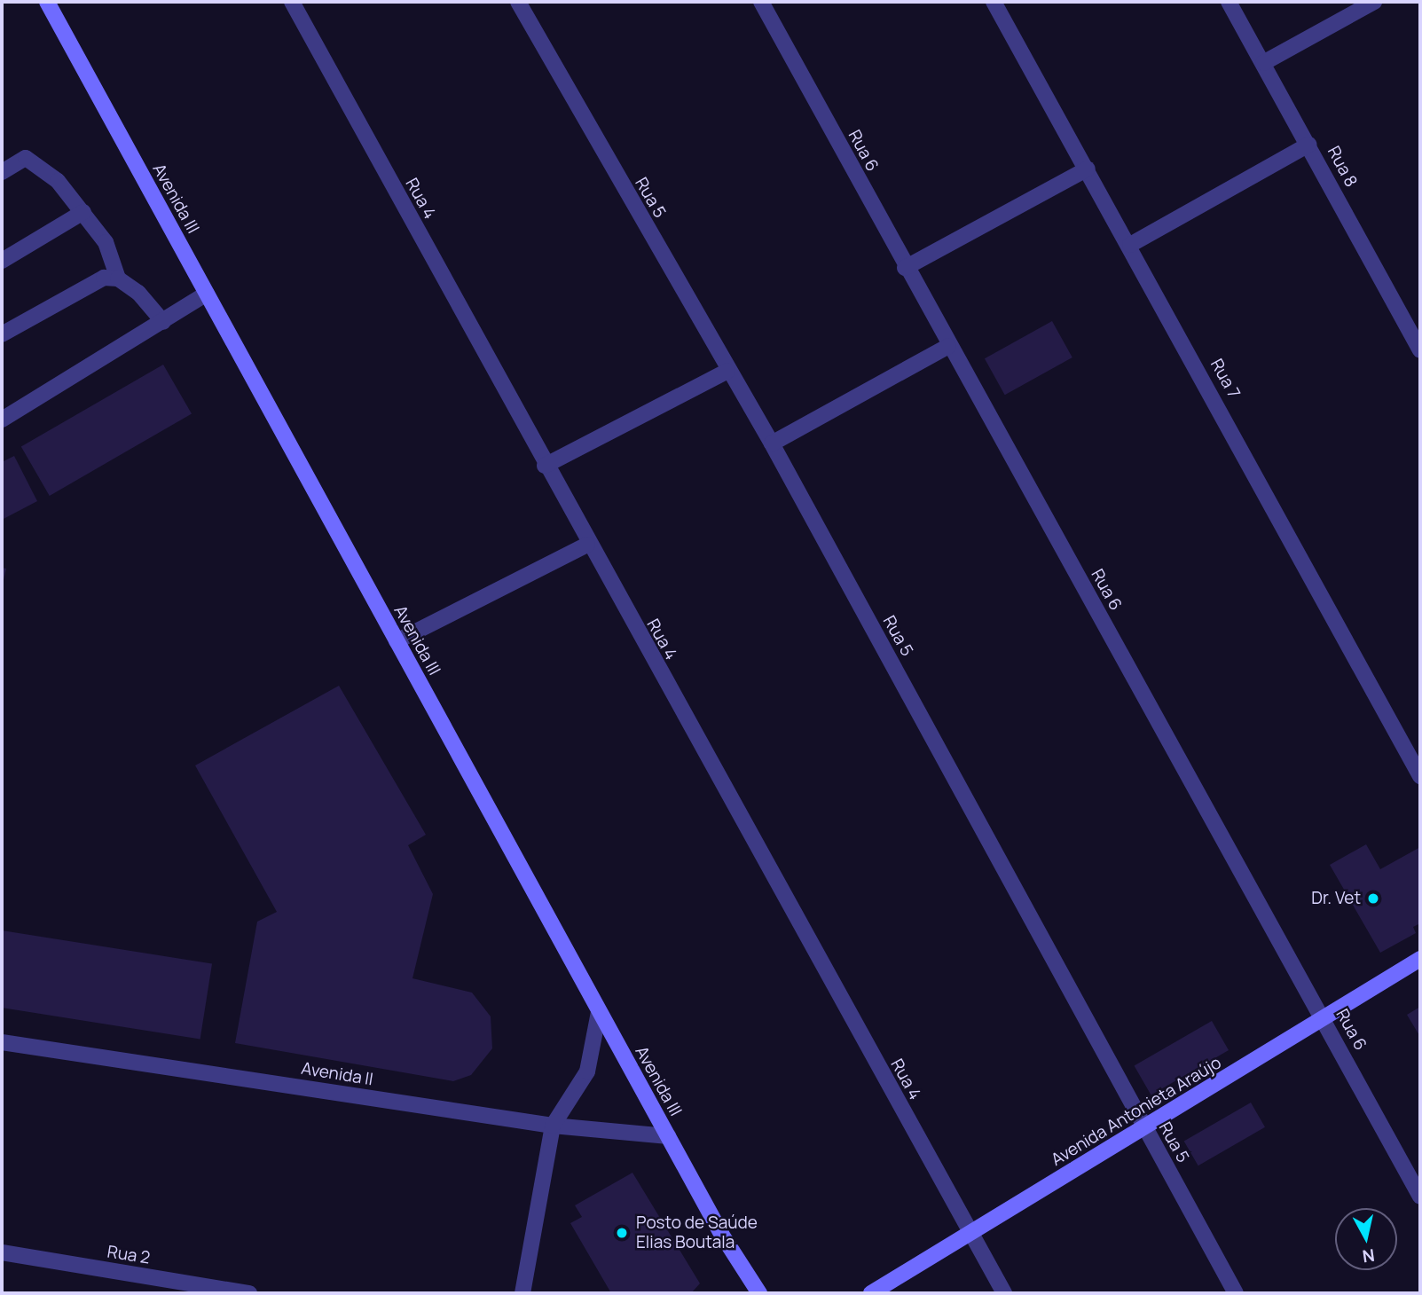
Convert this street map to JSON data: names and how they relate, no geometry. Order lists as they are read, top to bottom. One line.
{"streets":{"street":["Rua 6","Rua 8","Rua 5","Avenida III","Rua 4","Rua 7","Avenida II","Avenida Antonieta Araújo","Rua 2"]},"crossings":[["Rua 6","Avenida Antonieta Araújo"],["Rua 5","Avenida Antonieta Araújo"],["Avenida III","Avenida II"],["Rua 4","Avenida Antonieta Araújo"]],"places":["Dr. Vet","Posto de Saúde Elias Boutala"],"north":"bottom"}
